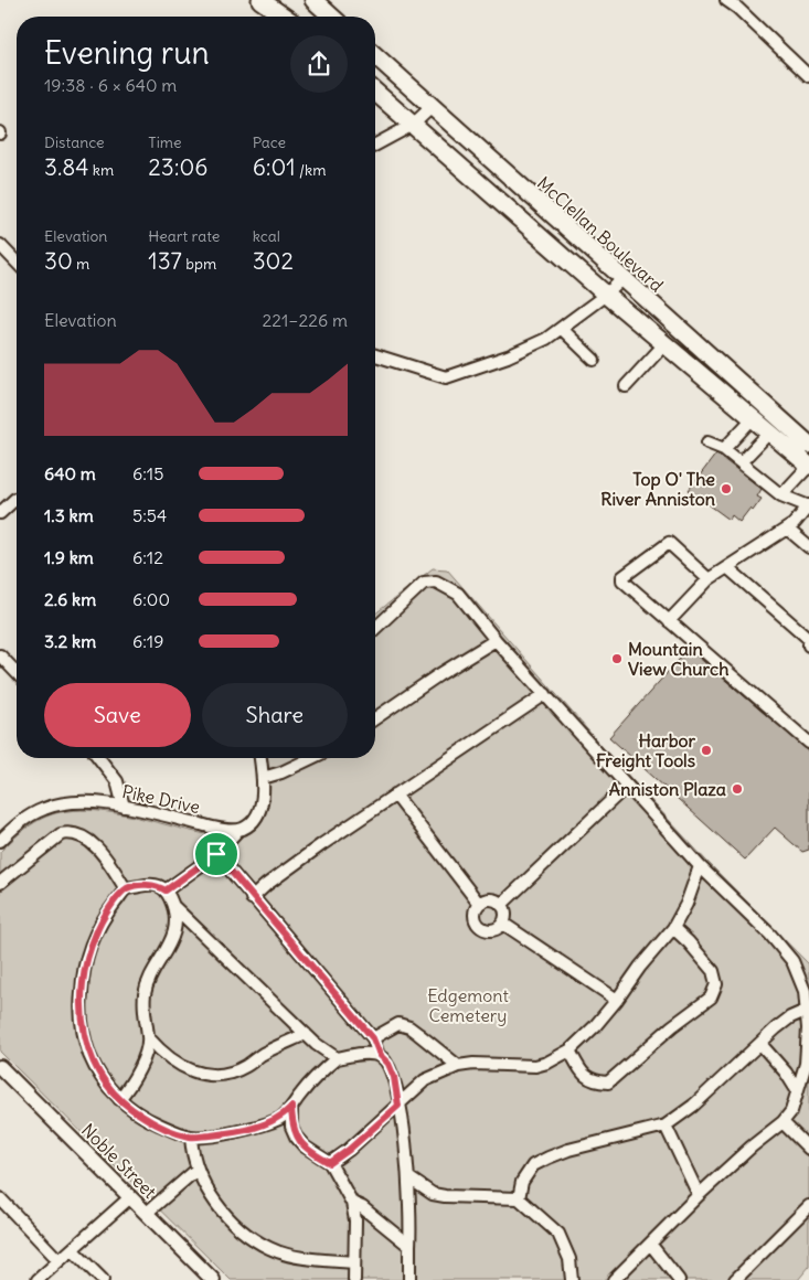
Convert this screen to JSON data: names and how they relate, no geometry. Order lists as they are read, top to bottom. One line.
{"streets":{"highway":["McClellan Boulevard"],"main road":["Noble Street"],"street":["Pike Drive"]},"parks":["Edgemont Cemetery"],"places":["Top O' The River Anniston","Mountain View Church","Harbor Freight Tools","Anniston Plaza"],"page":{"heading":["Evening run","19:38 · 6 × 640 m"],"stats":[["Distance","3.84 km"],["Time","23:06"],["Pace","6:01 /km"],["Elevation","30 m"],["Heart rate","137 bpm"],["kcal","302"]],"chart":["Elevation","221–226 m"],"list":[{"name":"640 m","note":"6:15"},{"name":"1.3 km","note":"5:54"},{"name":"1.9 km","note":"6:12"},{"name":"2.6 km","note":"6:00"},{"name":"3.2 km","note":"6:19"}],"buttons":["Save","Share"]}}
